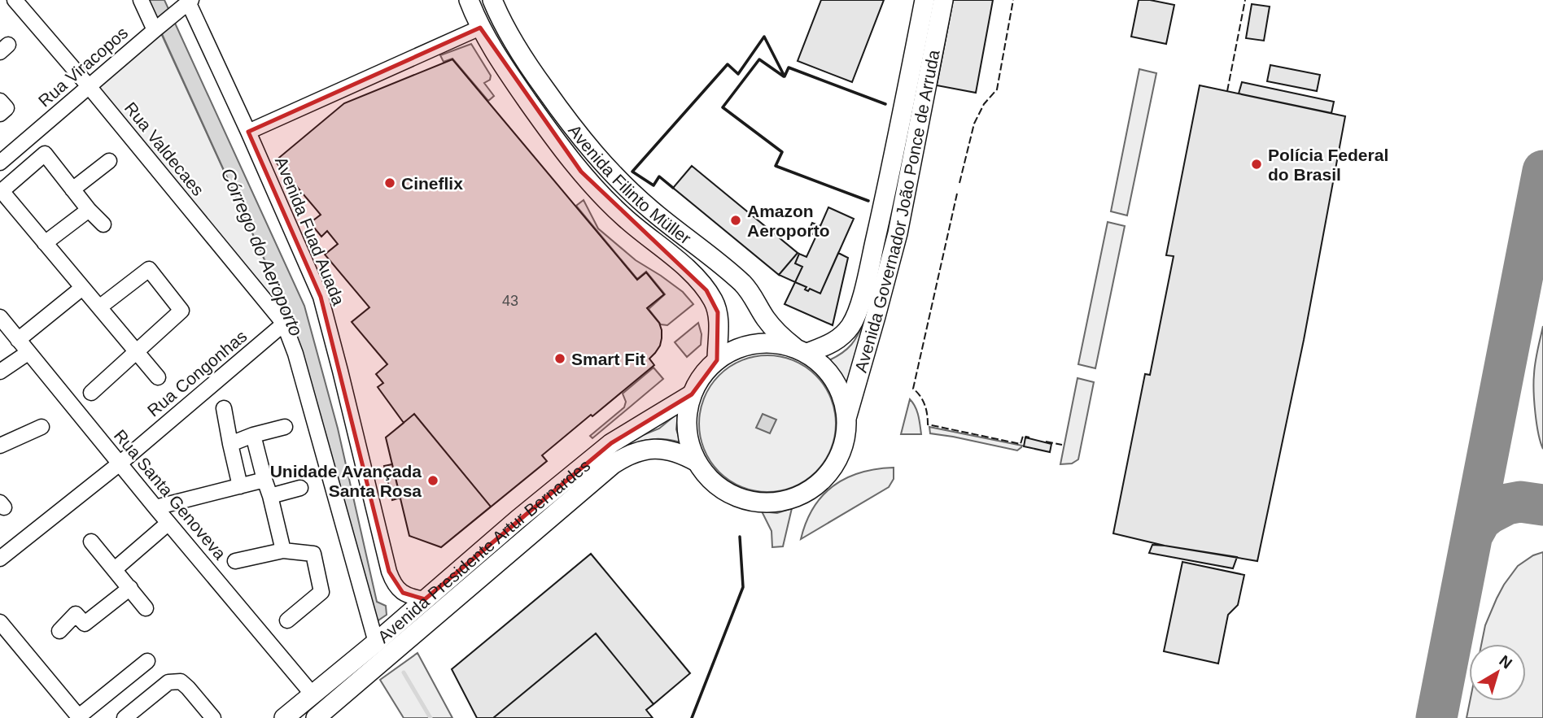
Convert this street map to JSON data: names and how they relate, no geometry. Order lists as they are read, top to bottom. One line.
{"streets":{"main road":["Avenida Filinto Müller","Avenida Governador João Ponce de Arruda","Avenida Presidente Artur Bernardes"],"street":["Rua Viracopos","Rua Valdecaes","Avenida Fuad Auada","Rua Congonhas","Rua Santa Genoveva"]},"crossings":[["Rua Viracopos","Rua Valdecaes"],["Rua Viracopos","Avenida Fuad Auada"],["Rua Valdecaes","Rua Congonhas"],["Avenida Filinto Müller","Avenida Governador João Ponce de Arruda"],["Avenida Filinto Müller","Avenida Presidente Artur Bernardes"],["Avenida Governador João Ponce de Arruda","Avenida Presidente Artur Bernardes"],["Avenida Fuad Auada","Avenida Presidente Artur Bernardes"],["Rua Congonhas","Rua Santa Genoveva"],["Rua Santa Genoveva","Avenida Presidente Artur Bernardes"]],"water":["Córrego do Aeroporto"],"places":["Polícia Federal do Brasil","Cineflix","Amazon Aeroporto","Smart Fit","Unidade Avançada Santa Rosa"],"house_numbers":["43"],"north":"top right"}
